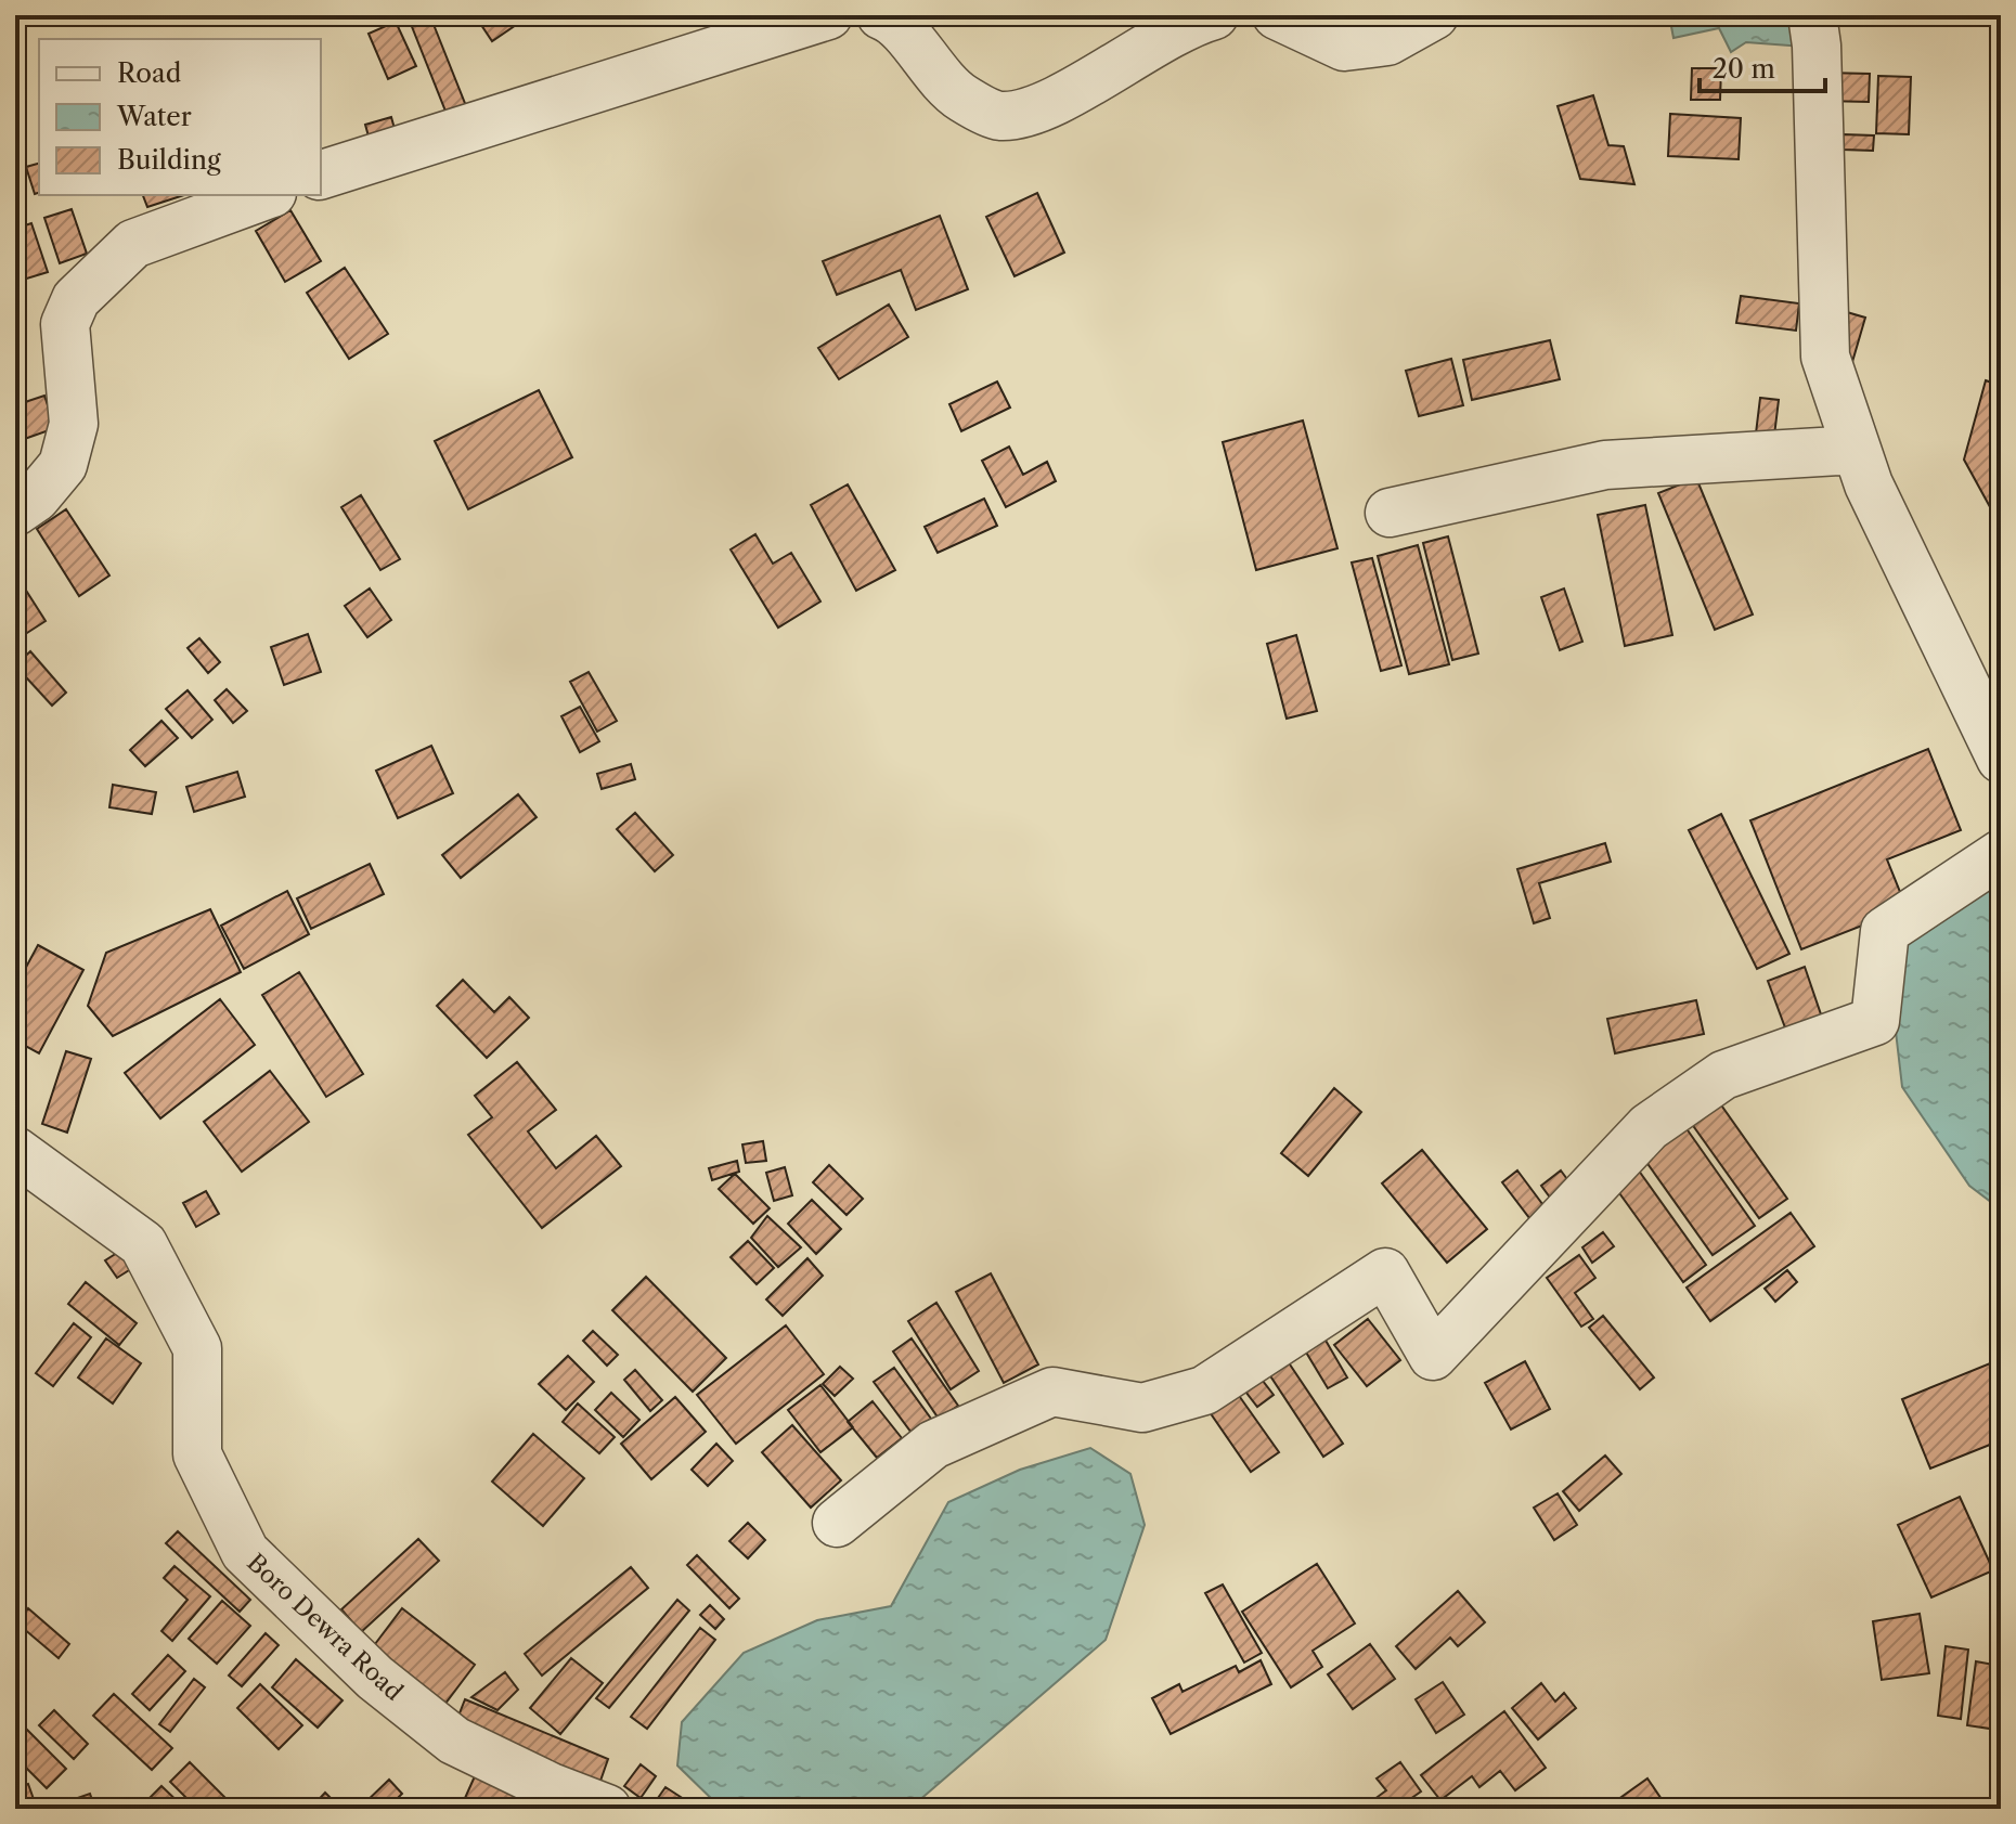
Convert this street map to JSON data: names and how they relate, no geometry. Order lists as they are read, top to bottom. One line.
{"streets":{"street":["Boro Dewra Road"]},"legend":["Road","Water","Building"],"scale_bar":"20 m"}
